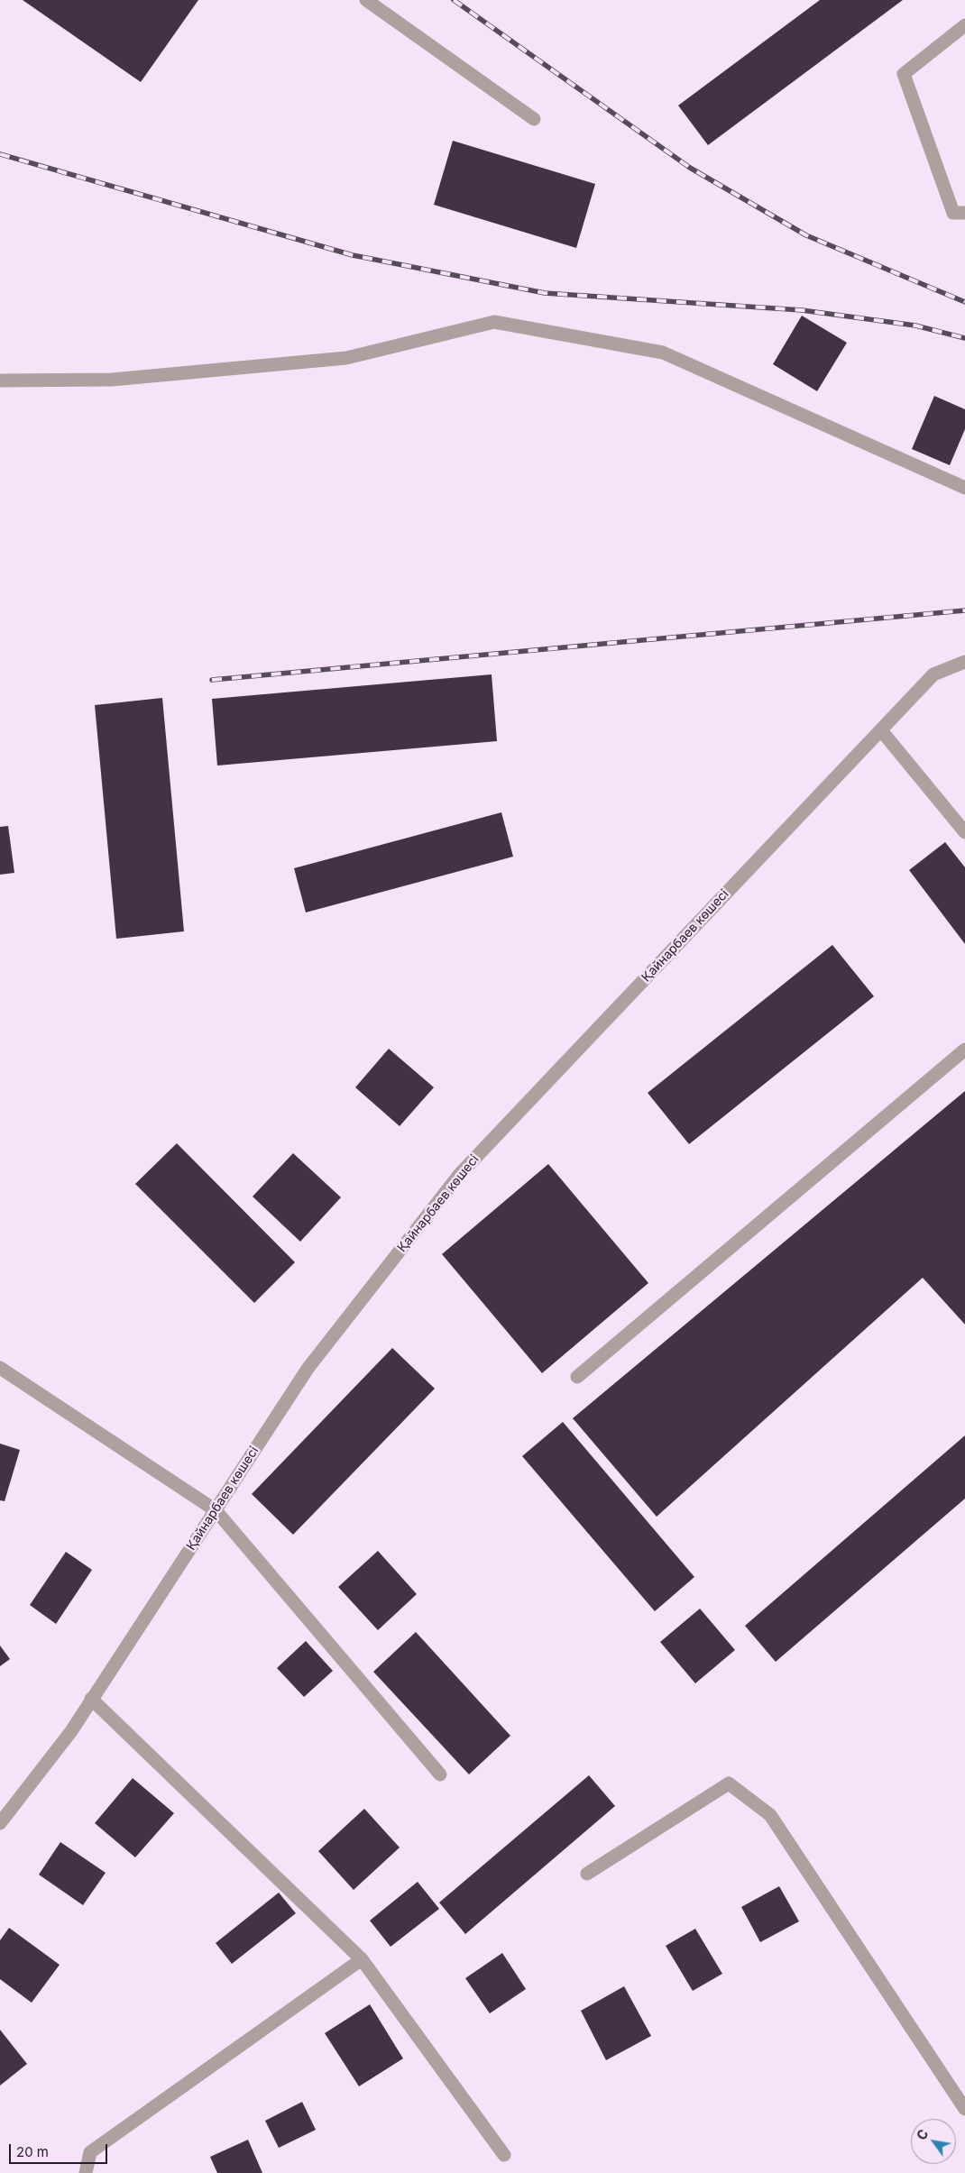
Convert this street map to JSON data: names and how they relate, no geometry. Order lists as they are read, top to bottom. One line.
{"streets":{"street":["Қайнарбаев көшесі"]},"scale_bar":"20 m","north":"top left"}
